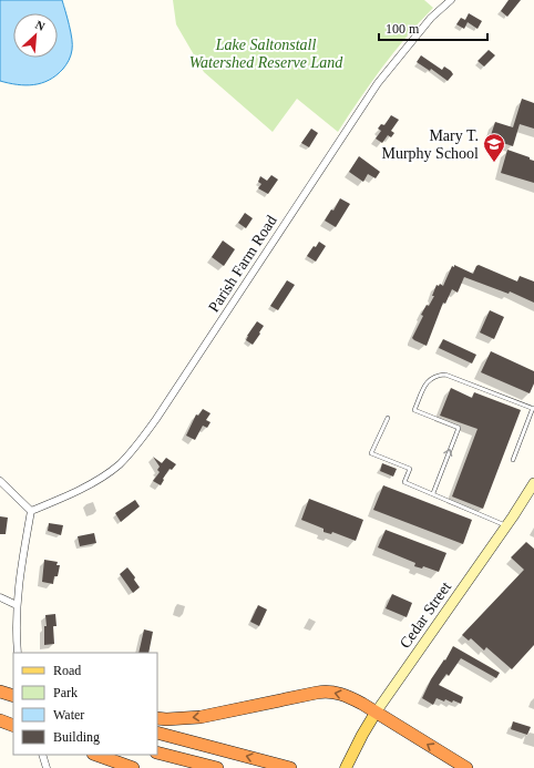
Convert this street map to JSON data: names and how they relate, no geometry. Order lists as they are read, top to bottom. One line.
{"streets":{"main road":["Cedar Street"],"street":["Parish Farm Road"]},"parks":["Lake Saltonstall Watershed Reserve Land"],"places":{"school or university":["Mary T. Murphy School"]},"legend":["Road","Park","Water","Building"],"scale_bar":"100 m","north":"top right"}
